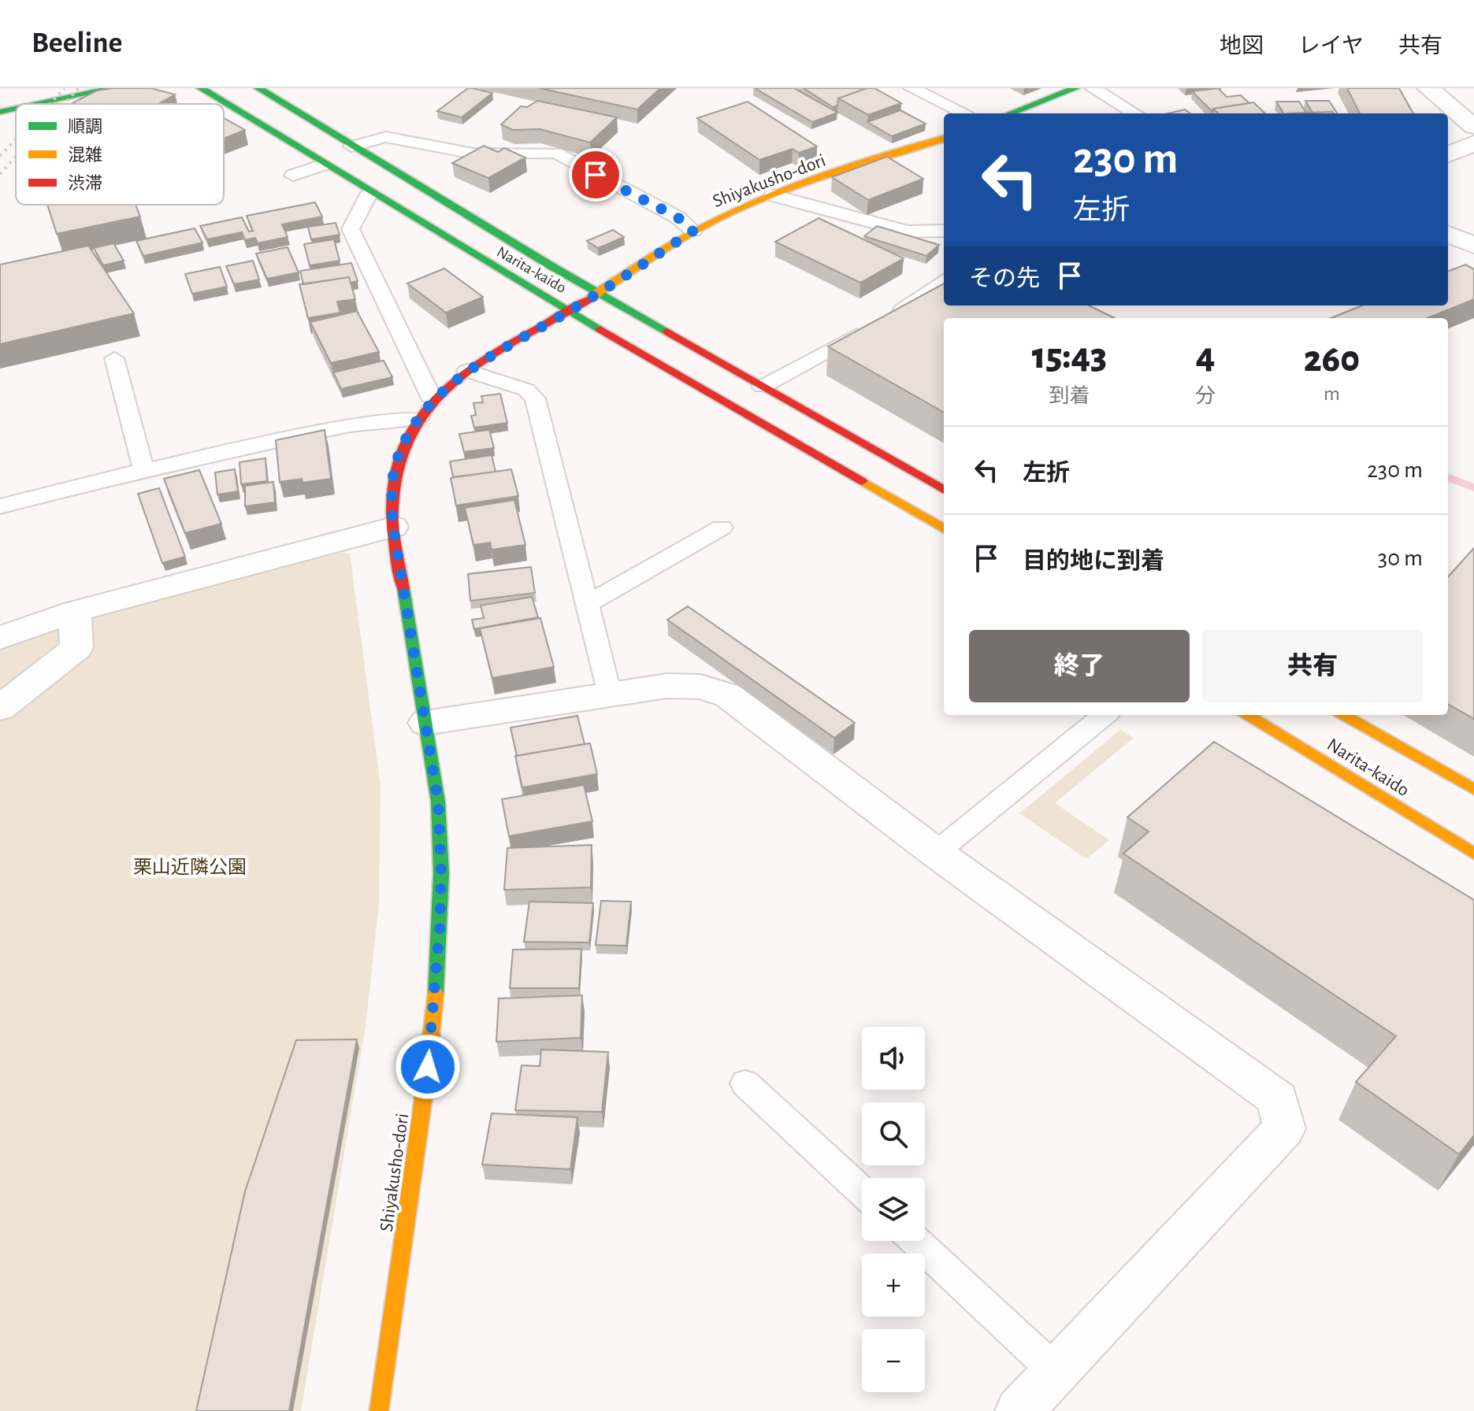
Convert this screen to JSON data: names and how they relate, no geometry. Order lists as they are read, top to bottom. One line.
{"streets":{"main road":["Shiyakusho-dori","Narita-kaido"]},"crossings":[["Shiyakusho-dori","Narita-kaido"]],"parks":["栗山近隣公園"],"legend":["順調","混雑","渋滞"],"page":{"header":"Beeline","nav":["地図","レイヤ","共有"],"turn":["230 m","左折"],"then":"その先","eta":["15:43","到着","4","分","260","m"],"list":[{"name":"左折","value":"230 m"},{"name":"目的地に到着","value":"30 m"}],"buttons":["終了","共有"],"map_buttons":["+","−"]}}
